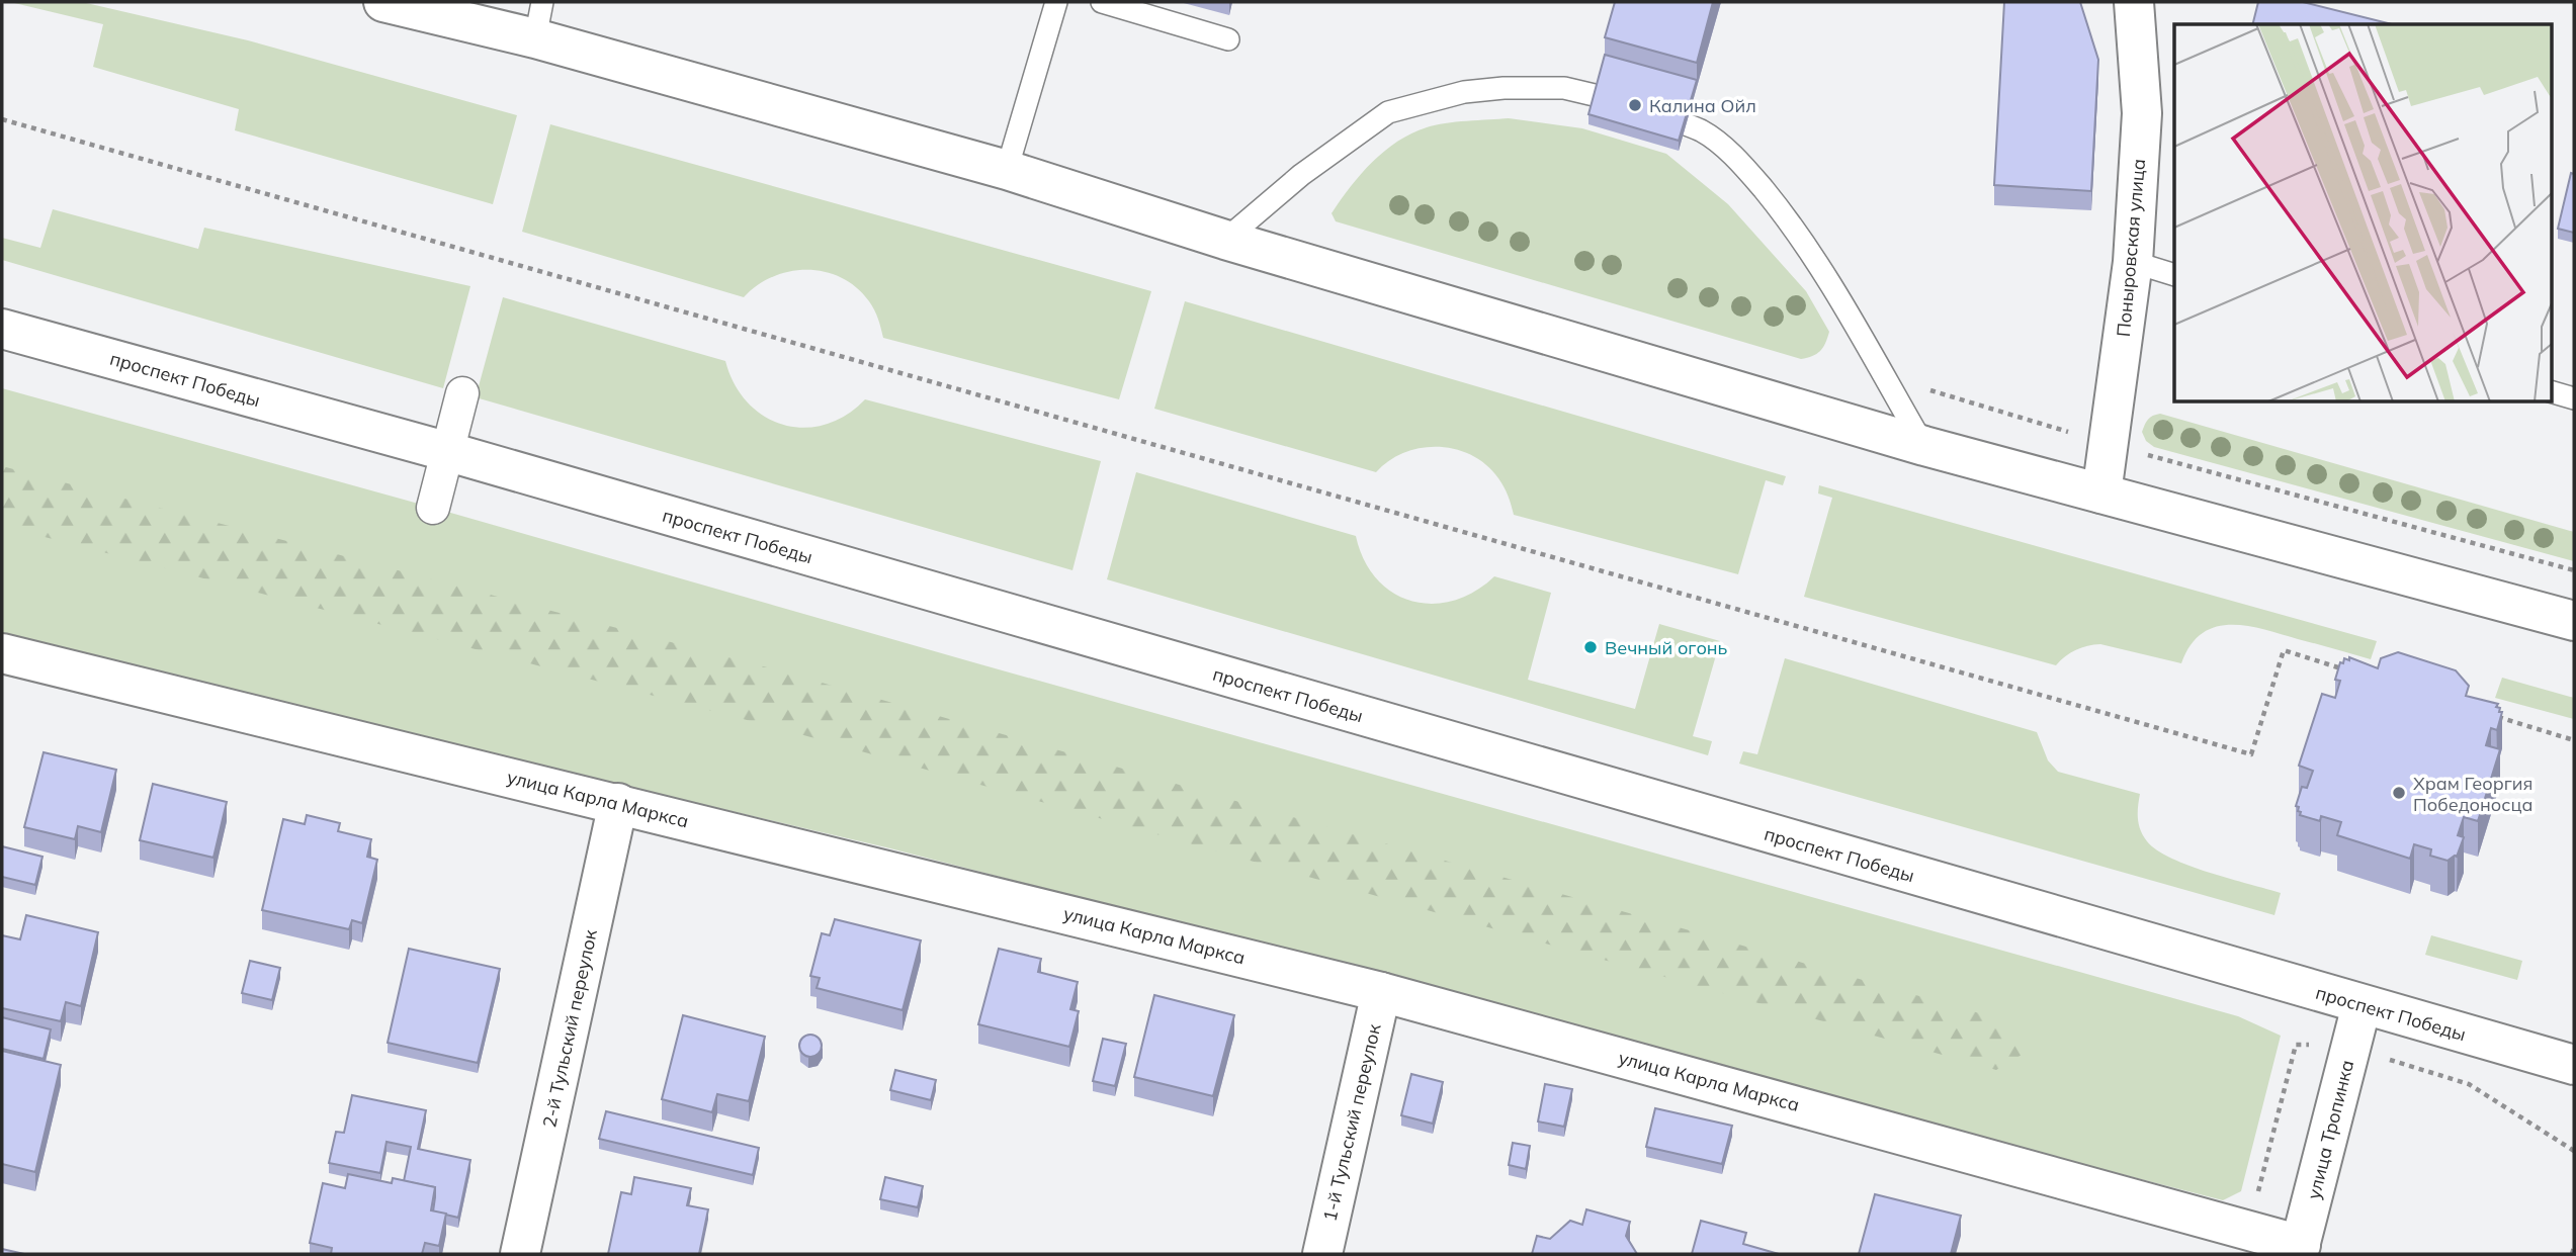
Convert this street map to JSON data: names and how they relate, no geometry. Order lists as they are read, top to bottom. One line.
{"streets":{"main road":["Поныровская улица","проспект Победы","улица Карла Маркса","2-й Тульский переулок","1-й Тульский переулок","улица Тропинка"]},"crossings":[["проспект Победы","улица Тропинка"],["улица Карла Маркса","2-й Тульский переулок"],["улица Карла Маркса","1-й Тульский переулок"],["улица Карла Маркса","улица Тропинка"]],"places":["Калина Ойл","Вечный огонь","Храм Георгия Победоносца"]}
